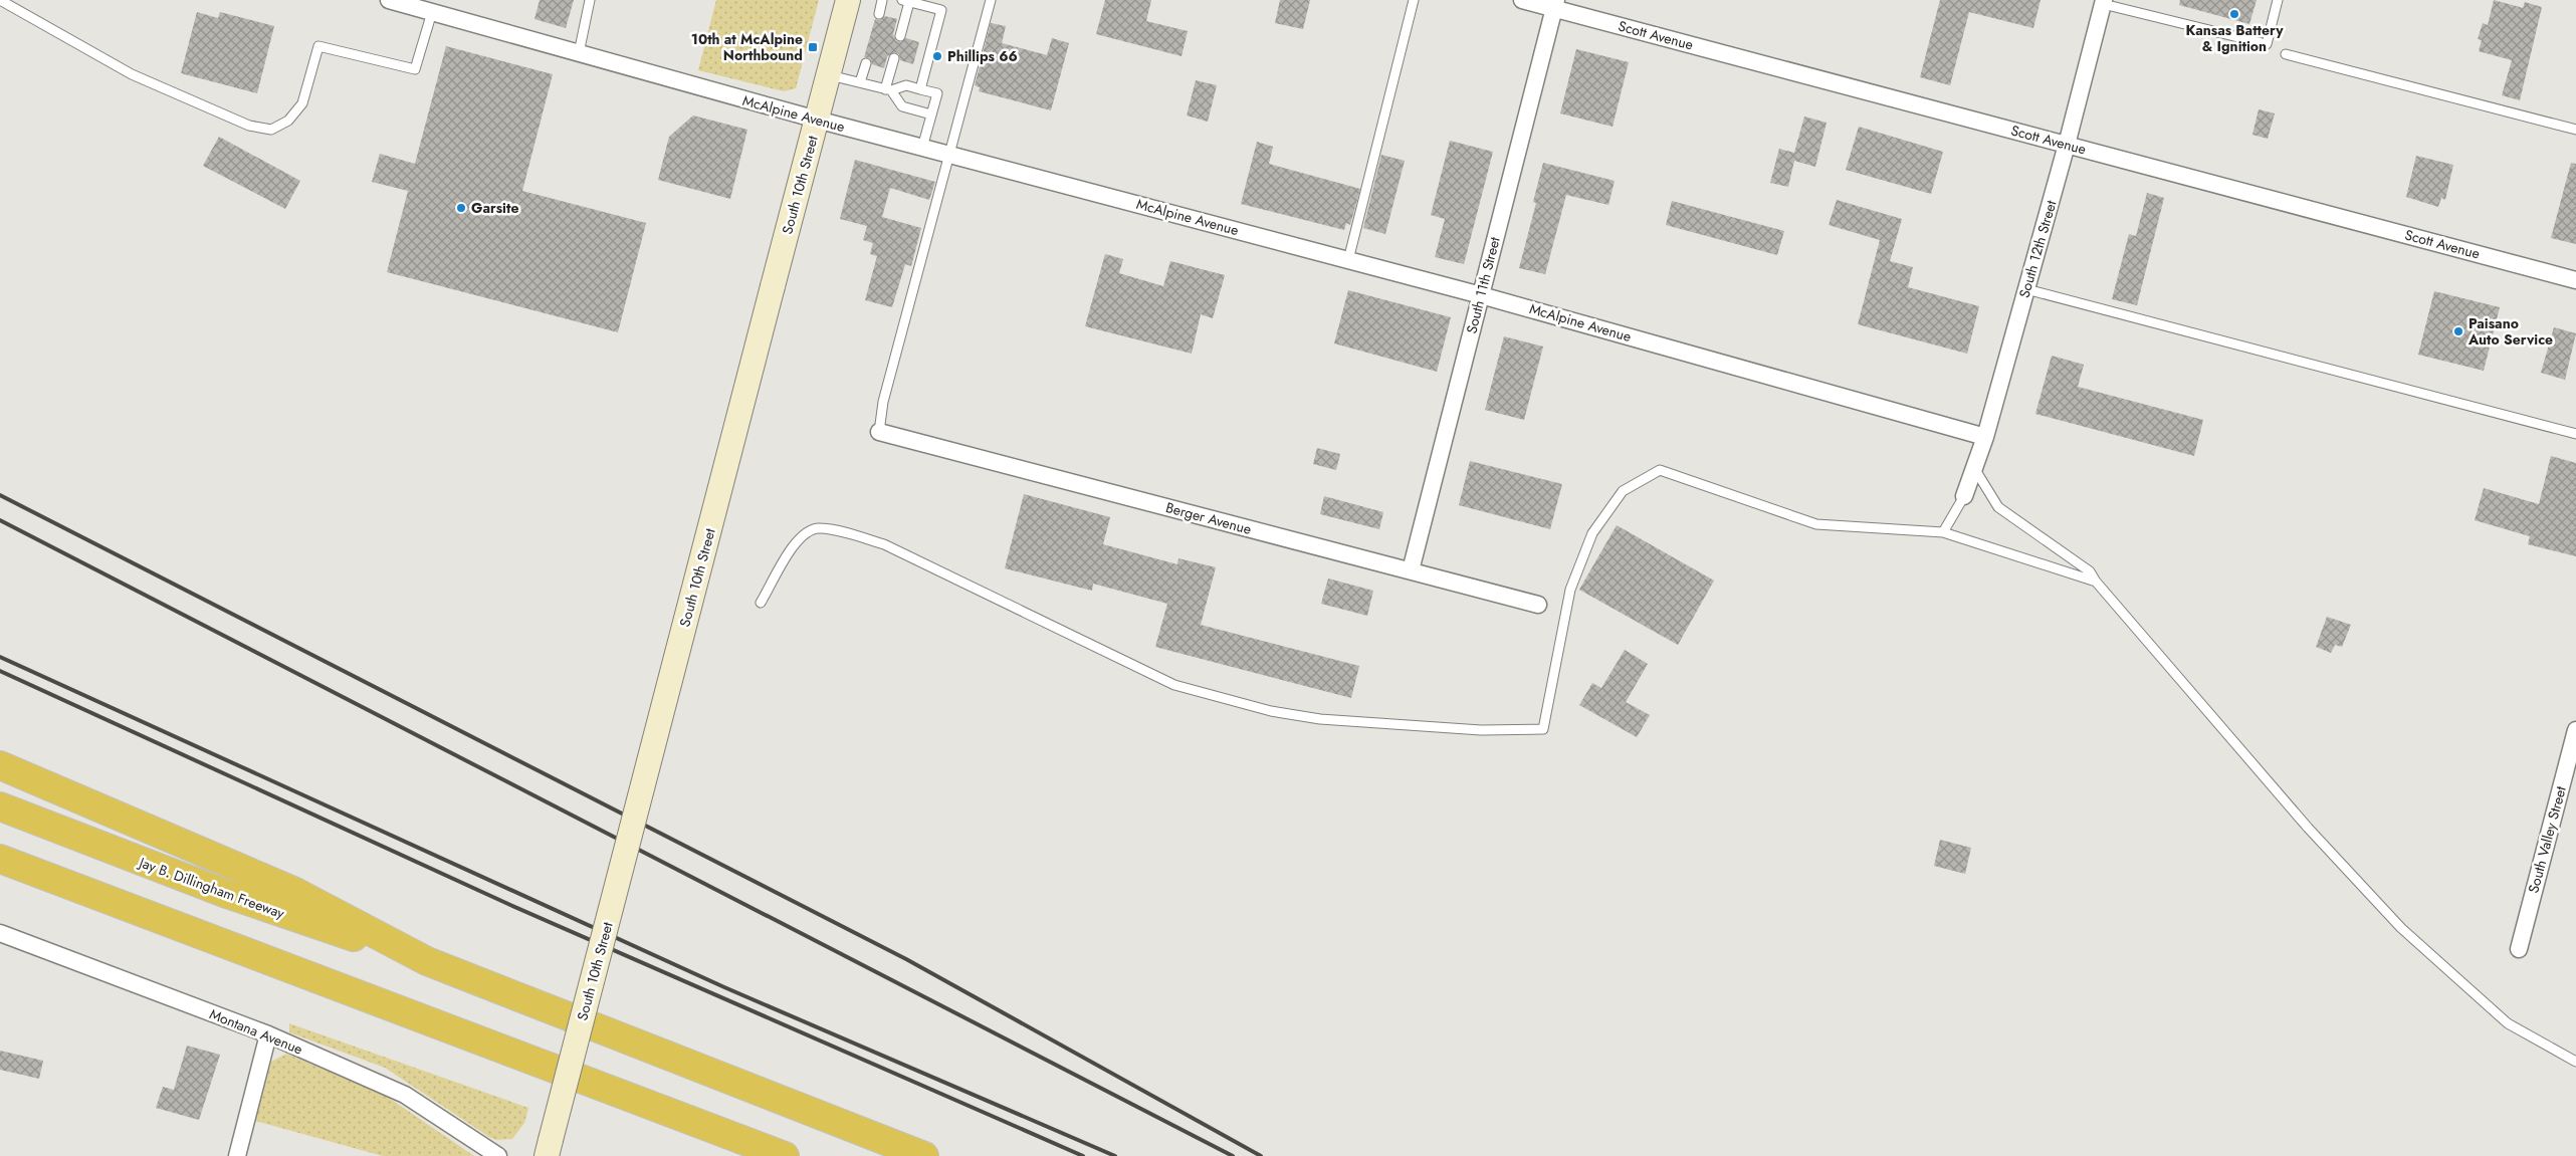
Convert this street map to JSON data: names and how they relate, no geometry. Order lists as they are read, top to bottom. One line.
{"streets":{"highway":["Jay B. Dillingham Freeway"],"street":["Scott Avenue","McAlpine Avenue","South 10th Street","South 12th Street","South 11th Street","Berger Avenue","South Valley Street","Montana Avenue"]},"crossings":[["Scott Avenue","South 12th Street"],["Scott Avenue","South 11th Street"],["McAlpine Avenue","South 10th Street"],["McAlpine Avenue","South 12th Street"],["McAlpine Avenue","South 11th Street"],["South 11th Street","Berger Avenue"]],"places":{"other":["Kansas Battery & Ignition","Phillips 66","Garsite","Paisano Auto Service"],"transit":["10th at McAlpine Northbound"]}}
